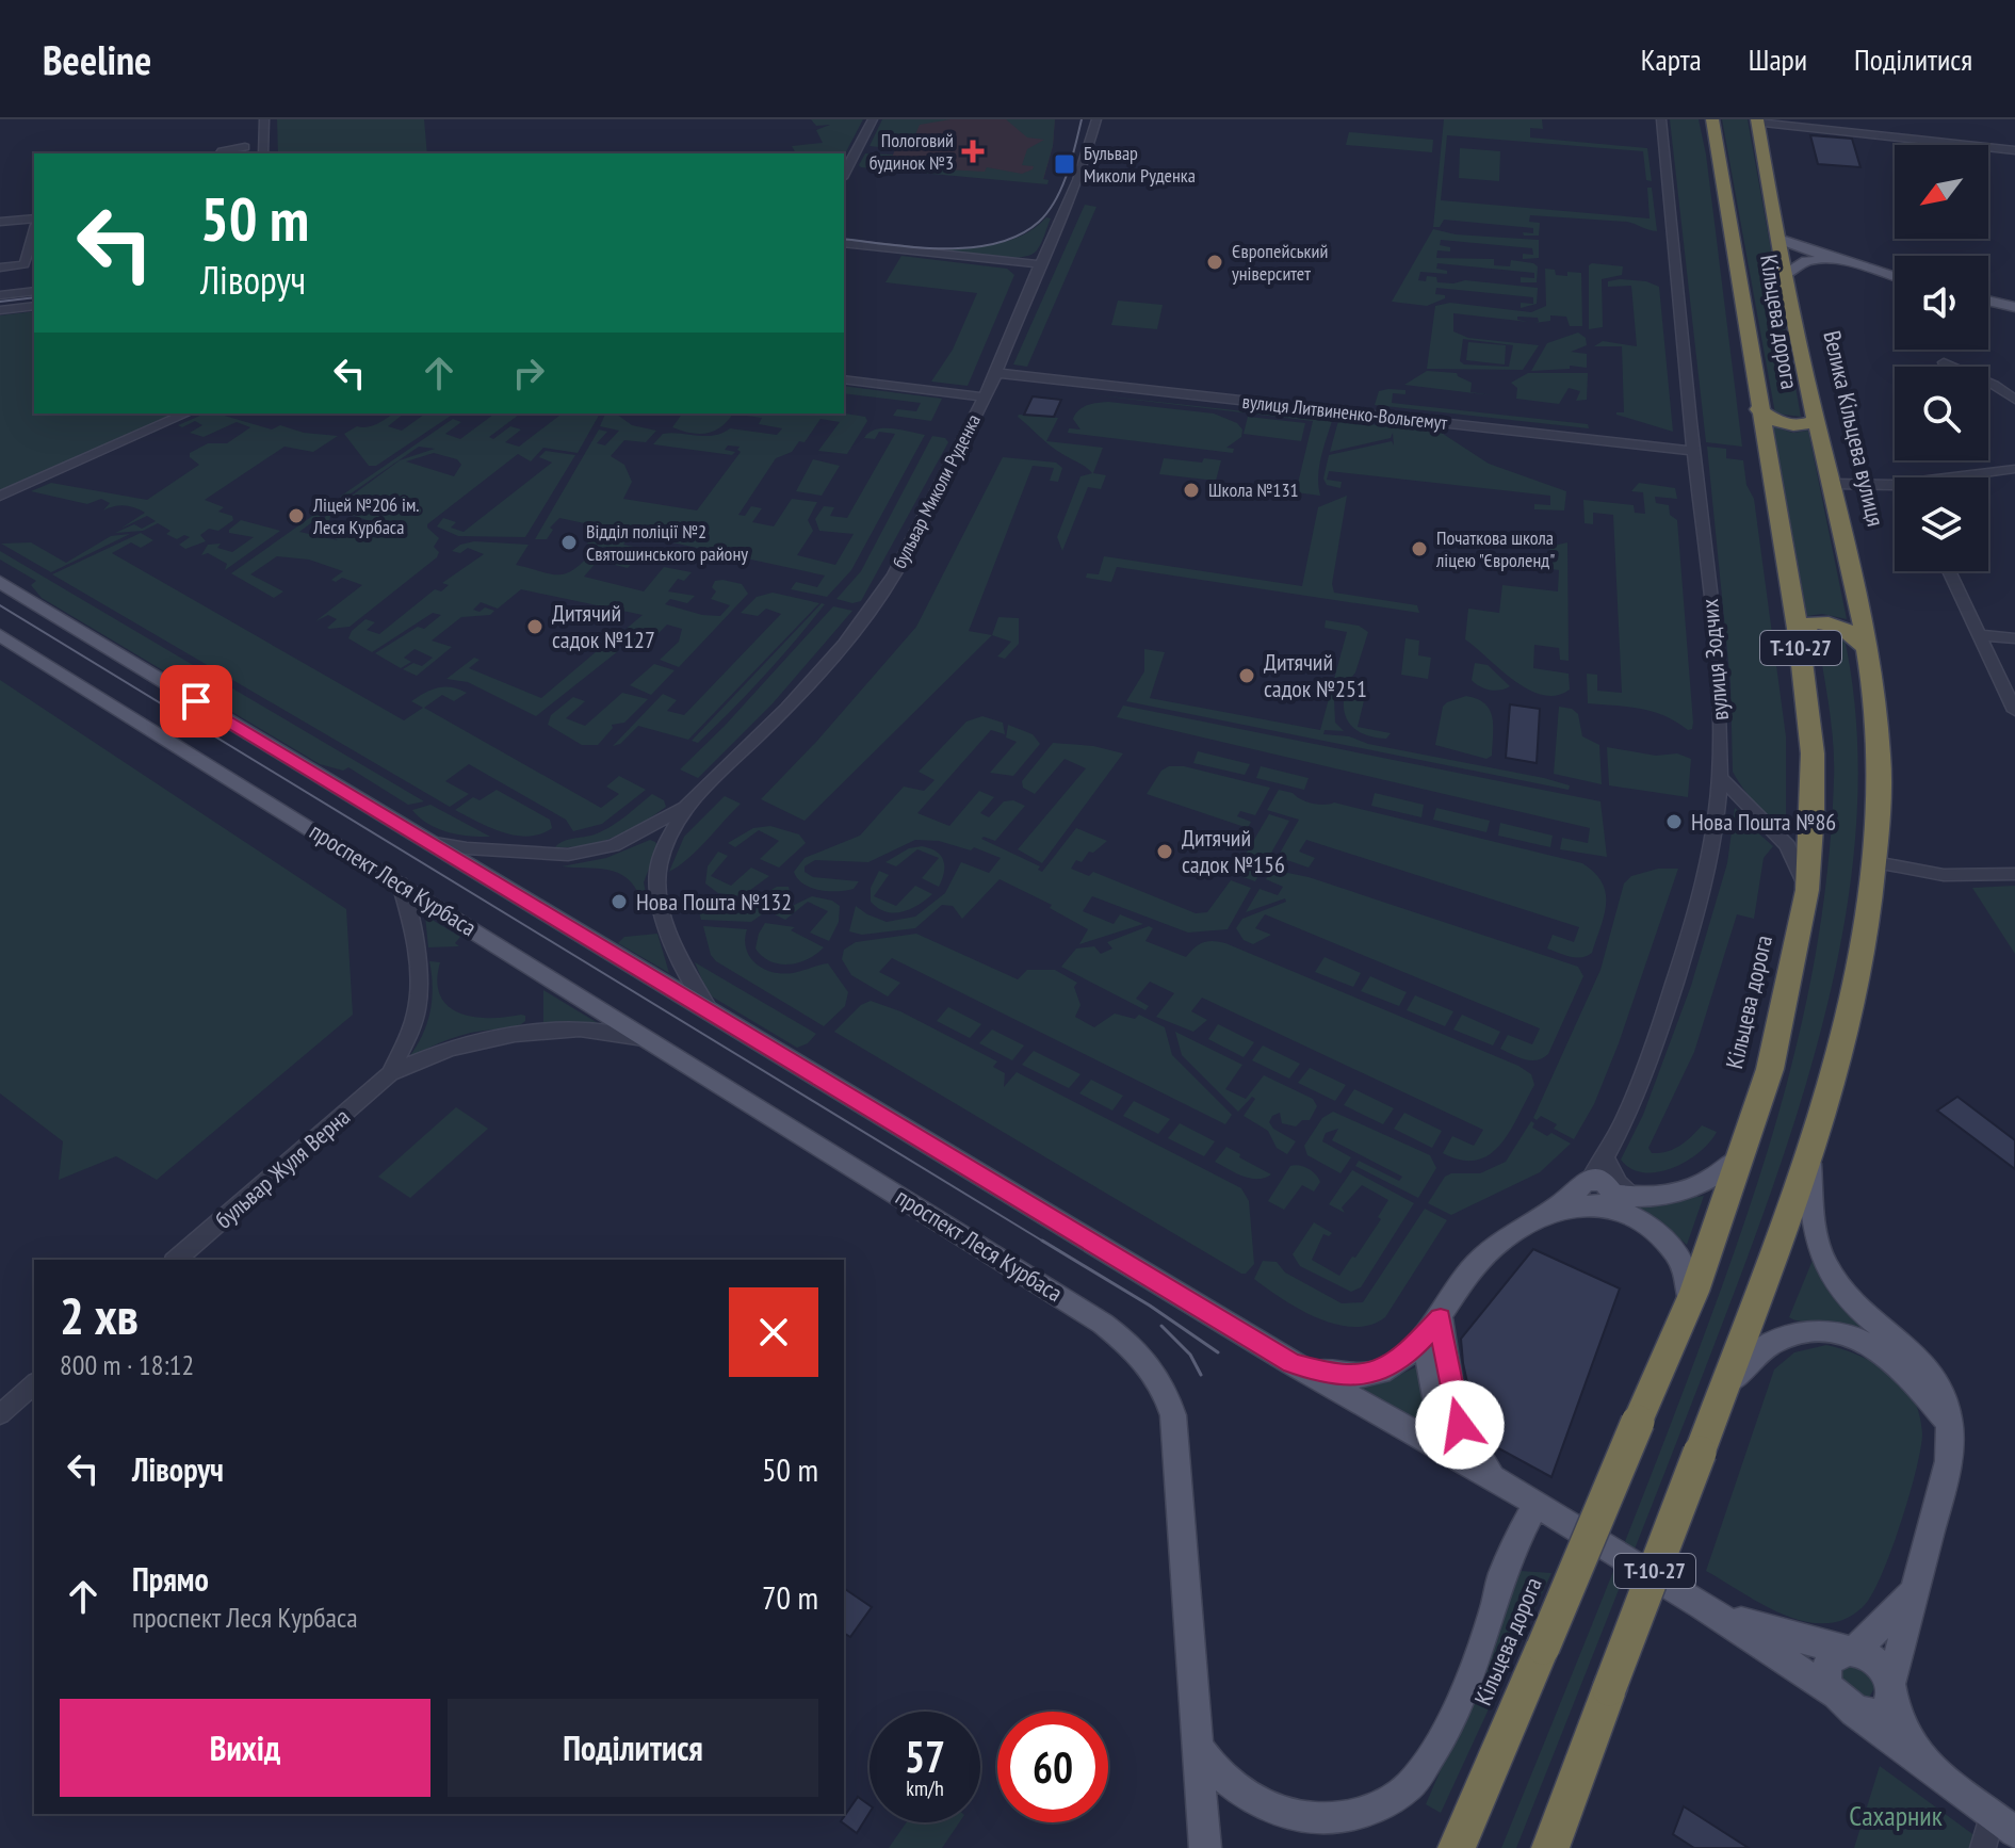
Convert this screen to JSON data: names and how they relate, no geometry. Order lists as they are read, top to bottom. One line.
{"streets":{"highway":["Кільцева дорога","Велика Кільцева вулиця","Т-10-27"],"main road":["проспект Леся Курбаса"],"street":["вулиця Литвиненко-Вольгемут","бульвар Миколи Руденка","вулиця Зодчих","бульвар Жуля Верна"]},"crossings":[["вулиця Литвиненко-Вольгемут","бульвар Миколи Руденка"],["вулиця Литвиненко-Вольгемут","вулиця Зодчих"],["Велика Кільцева вулиця","Т-10-27"],["бульвар Миколи Руденка","проспект Леся Курбаса"],["проспект Леся Курбаса","бульвар Жуля Верна"]],"parks":["Сахарник"],"places":{"health":["Пологовий будинок №3"],"transit":["Бульвар Миколи Руденка"],"other":["Європейський університет","Школа №131","Ліцей №206 ім. Леся Курбаса","Відділ поліції №2 Святошинського району","Початкова школа ліцею \"Євроленд\"","Дитячий садок №127","Дитячий садок №251","Нова Пошта №86","Дитячий садок №156","Нова Пошта №132"]},"north":"bottom left","page":{"header":"Beeline","nav":["Карта","Шари","Поділитися"],"turn":["50 m","Ліворуч"],"heading":["2 хв","800 m · 18:12"],"list":[{"name":"Ліворуч","value":"50 m"},{"name":"Прямо","note":"проспект Леся Курбаса","value":"70 m"}],"buttons":["Вихід","Поділитися"],"speed":"57 km/h","limit":"60"}}
